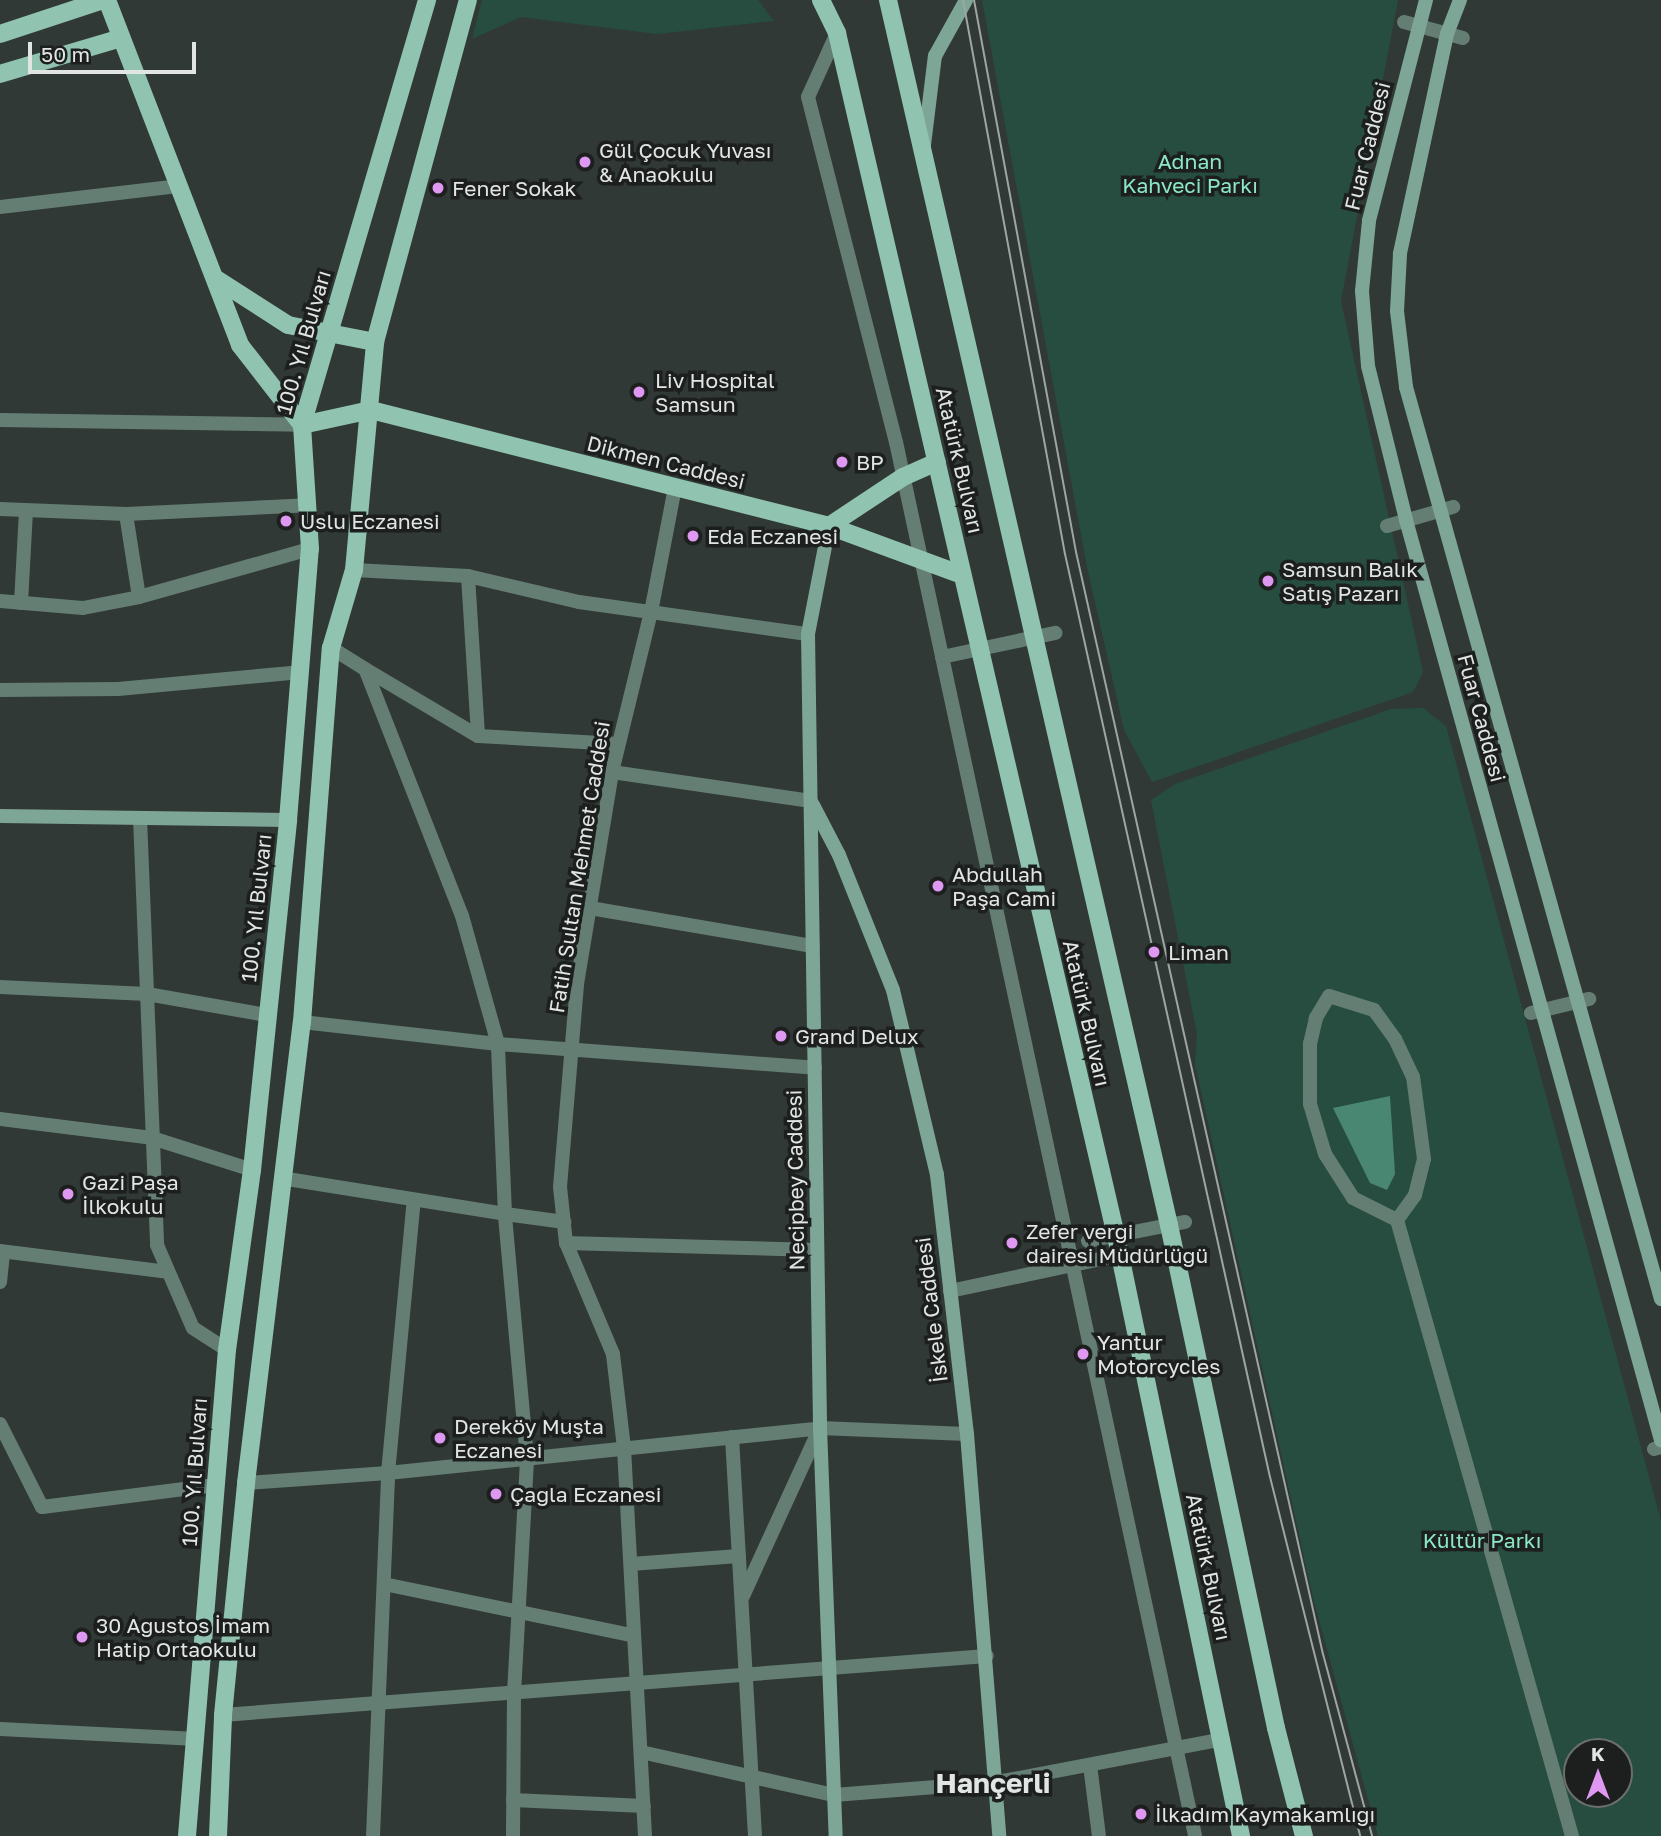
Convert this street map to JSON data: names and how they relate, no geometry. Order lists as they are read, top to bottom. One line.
{"streets":{"main road":["100. Yıl Bulvarı","Atatürk Bulvarı","Dikmen Caddesi"],"street":["Fuar Caddesi","Fatih Sultan Mehmet Caddesi","Necipbey Caddesi","İskele Caddesi"]},"crossings":[["Atatürk Bulvarı","Dikmen Caddesi"],["Dikmen Caddesi","Fatih Sultan Mehmet Caddesi"],["Dikmen Caddesi","Necipbey Caddesi"],["Necipbey Caddesi","İskele Caddesi"]],"districts":["Hançerli"],"parks":["Adnan Kahveci Parkı","Kültür Parkı"],"places":["Gül Çocuk Yuvası & Anaokulu","Fener Sokak","Liv Hospital Samsun","BP","Uslu Eczanesi","Eda Eczanesi","Samsun Balık Satış Pazarı","Abdullah Paşa Cami","Liman","Grand Delux","Gazi Paşa İlkokulu","Zefer vergi dairesi Müdürlüğü","Yantur Motorcycles","Dereköy Muşta Eczanesi","Çağla Eczanesi","30 Ağustos İmam Hatip Ortaokulu","İlkadım Kaymakamlığı"],"scale_bar":"50 m","north":"top"}
